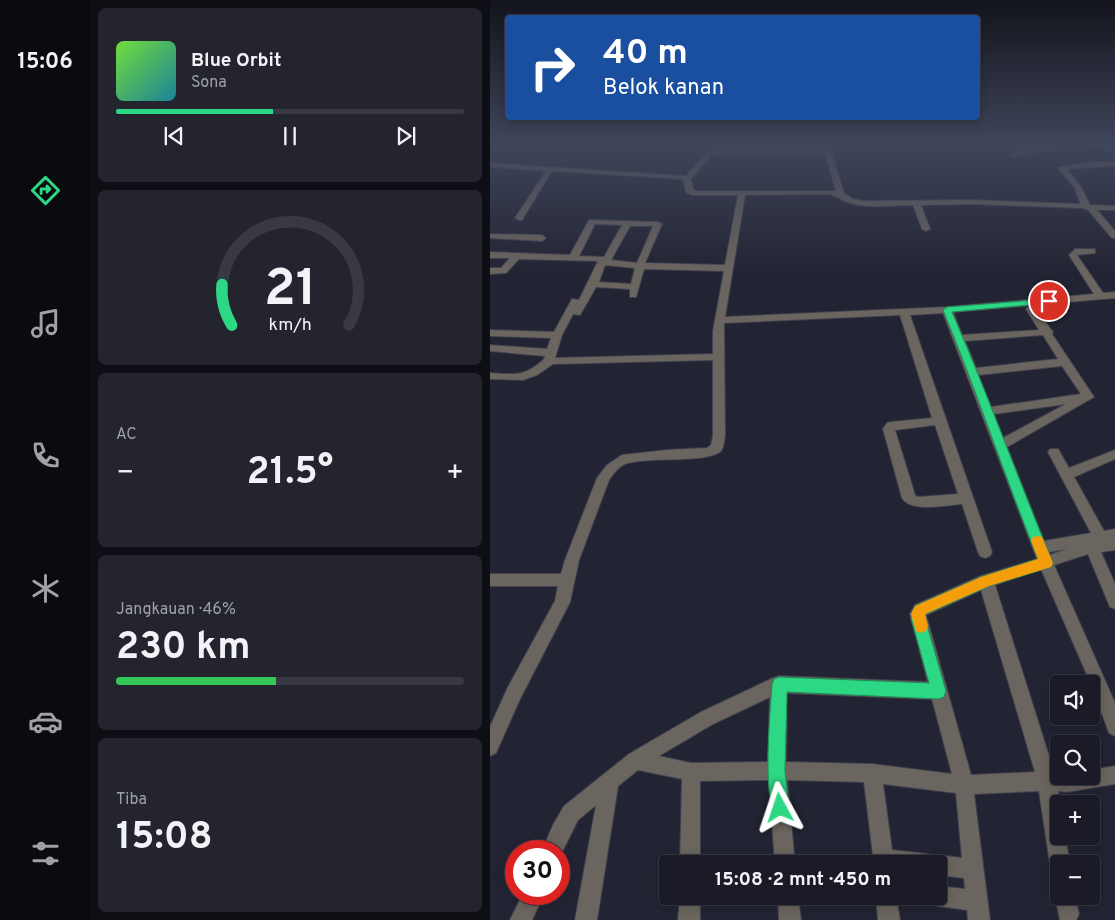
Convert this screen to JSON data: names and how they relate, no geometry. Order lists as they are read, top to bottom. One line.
{"page":{"tabs":"15:06","turn":["40 m","Belok kanan"],"song":["Blue Orbit","Sona"],"tile":["AC",["Jangkauan · 46%","230 km"],["Tiba","15:08"]],"heat":["−","21.5°","+"],"map_buttons":["+","−"],"limit":"30","trip":"15:08 · 2 mnt · 450 m","gauge":["21","km/h"]}}
